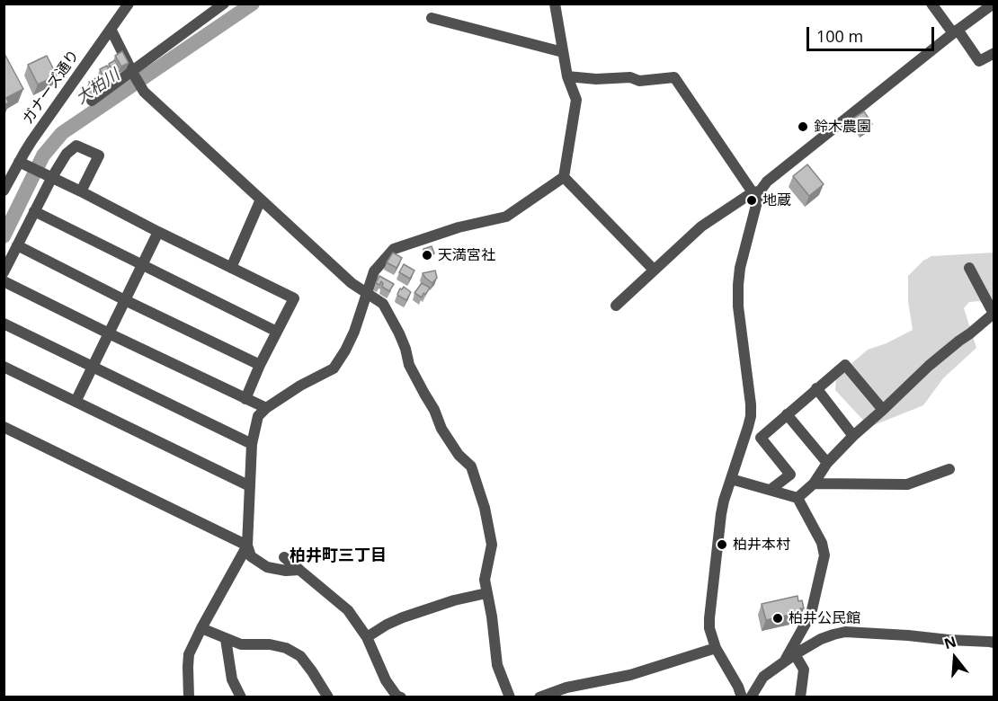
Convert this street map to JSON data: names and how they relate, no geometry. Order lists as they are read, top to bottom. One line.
{"streets":{"street":["ガナーズ通り"]},"districts":["柏井町三丁目"],"water":["大柏川"],"places":["鈴木農園","地蔵","天満宮社","柏井本村","柏井公民館"],"scale_bar":"100 m","north":"top"}
